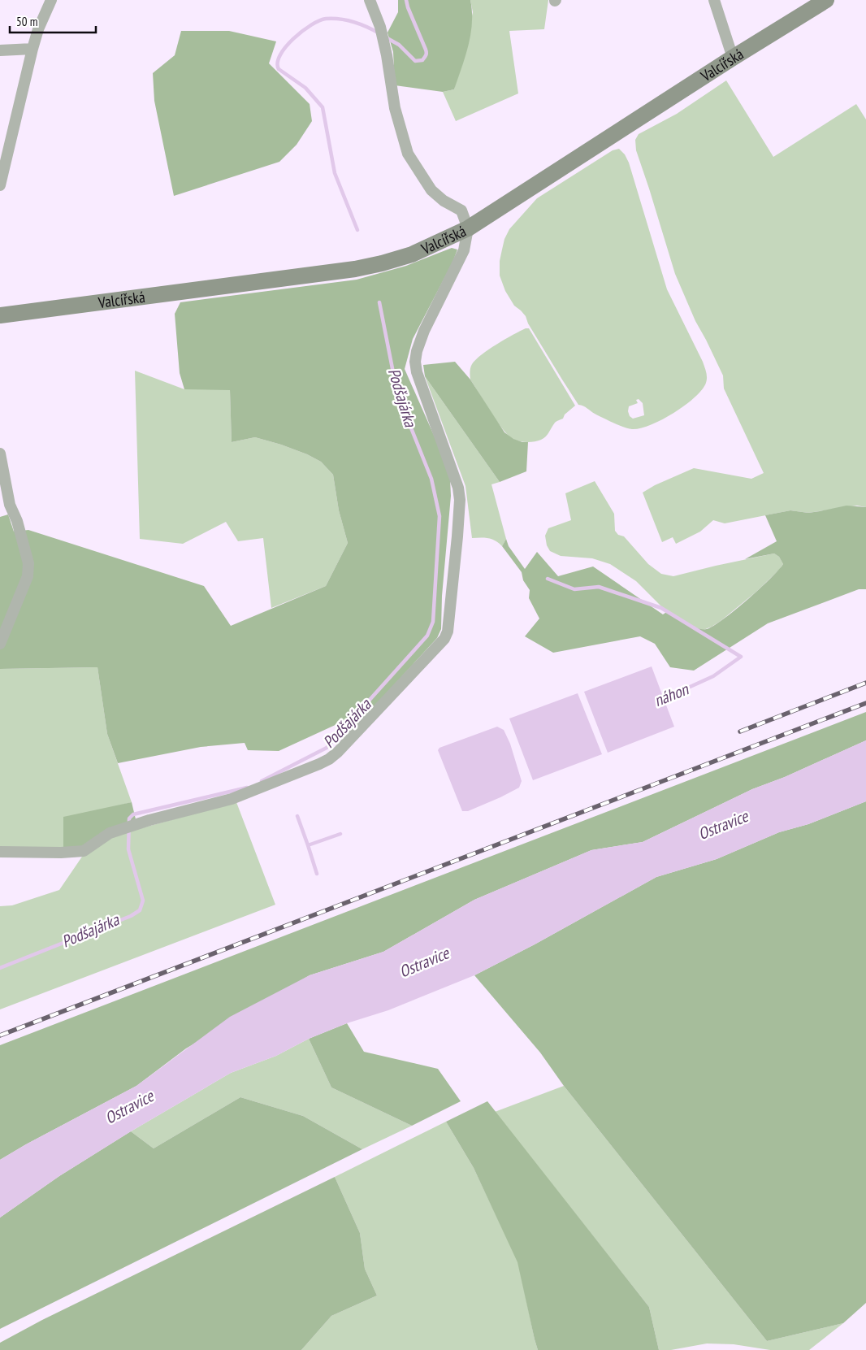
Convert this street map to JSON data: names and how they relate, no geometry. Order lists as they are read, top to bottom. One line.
{"streets":{"main road":["Valcířská"]},"water":["Podšajárka","náhon","Ostravice"],"scale_bar":"50 m"}
